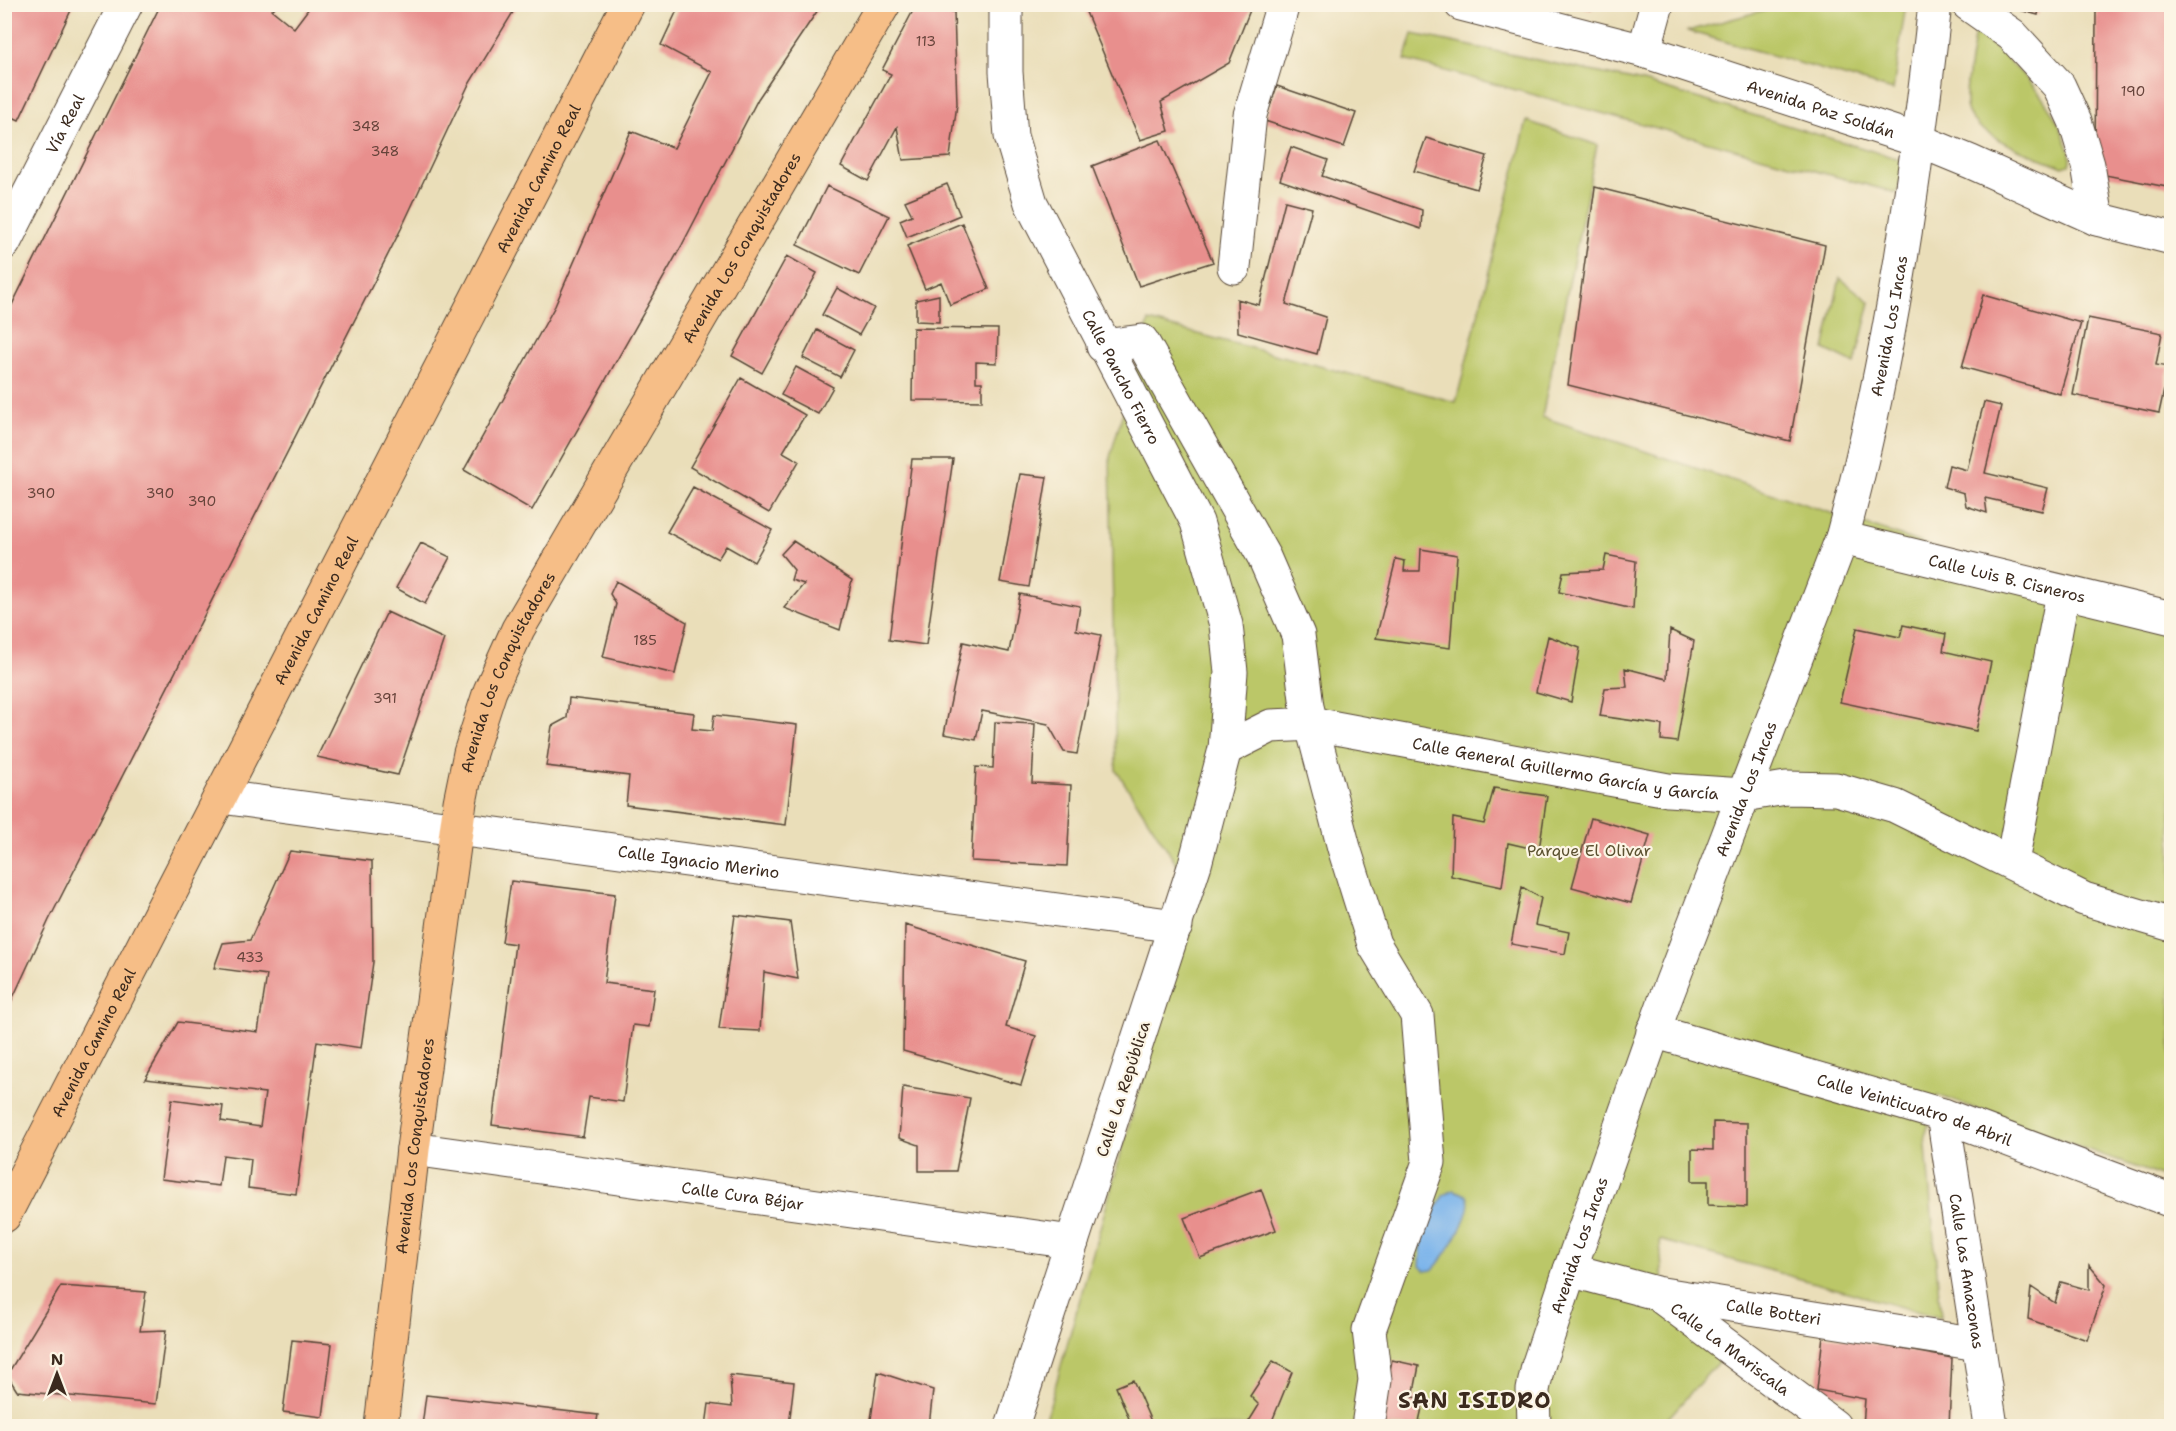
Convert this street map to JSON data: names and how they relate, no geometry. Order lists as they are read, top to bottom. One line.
{"streets":{"main road":["Avenida Camino Real","Avenida Los Conquistadores"],"street":["Avenida Paz Soldán","Vía Real","Avenida Los Incas","Calle Pancho Fierro","Calle Luis B. Cisneros","Calle General Guillermo García y García","Calle Ignacio Merino","Calle La República","Calle Veinticuatro de Abril","Calle Cura Béjar","Calle Las Amazonas","Calle Botteri","Calle La Mariscala"]},"crossings":[["Avenida Paz Soldán","Avenida Los Incas"],["Avenida Camino Real","Calle Ignacio Merino"],["Avenida Los Conquistadores","Calle Ignacio Merino"],["Avenida Los Conquistadores","Calle Cura Béjar"],["Avenida Los Incas","Calle Luis B. Cisneros"],["Avenida Los Incas","Calle General Guillermo García y García"],["Avenida Los Incas","Calle Veinticuatro de Abril"],["Avenida Los Incas","Calle Botteri"],["Calle Pancho Fierro","Calle General Guillermo García y García"],["Calle Pancho Fierro","Calle La República"],["Calle General Guillermo García y García","Calle La República"],["Calle Ignacio Merino","Calle La República"],["Calle La República","Calle Cura Béjar"],["Calle Veinticuatro de Abril","Calle Las Amazonas"],["Calle Las Amazonas","Calle Botteri"],["Calle Botteri","Calle La Mariscala"]],"districts":["SAN ISIDRO"],"parks":["Parque El Olivar"],"house_numbers":["113","190","348","348","390","390","390","185","391","433"],"north":"top"}
